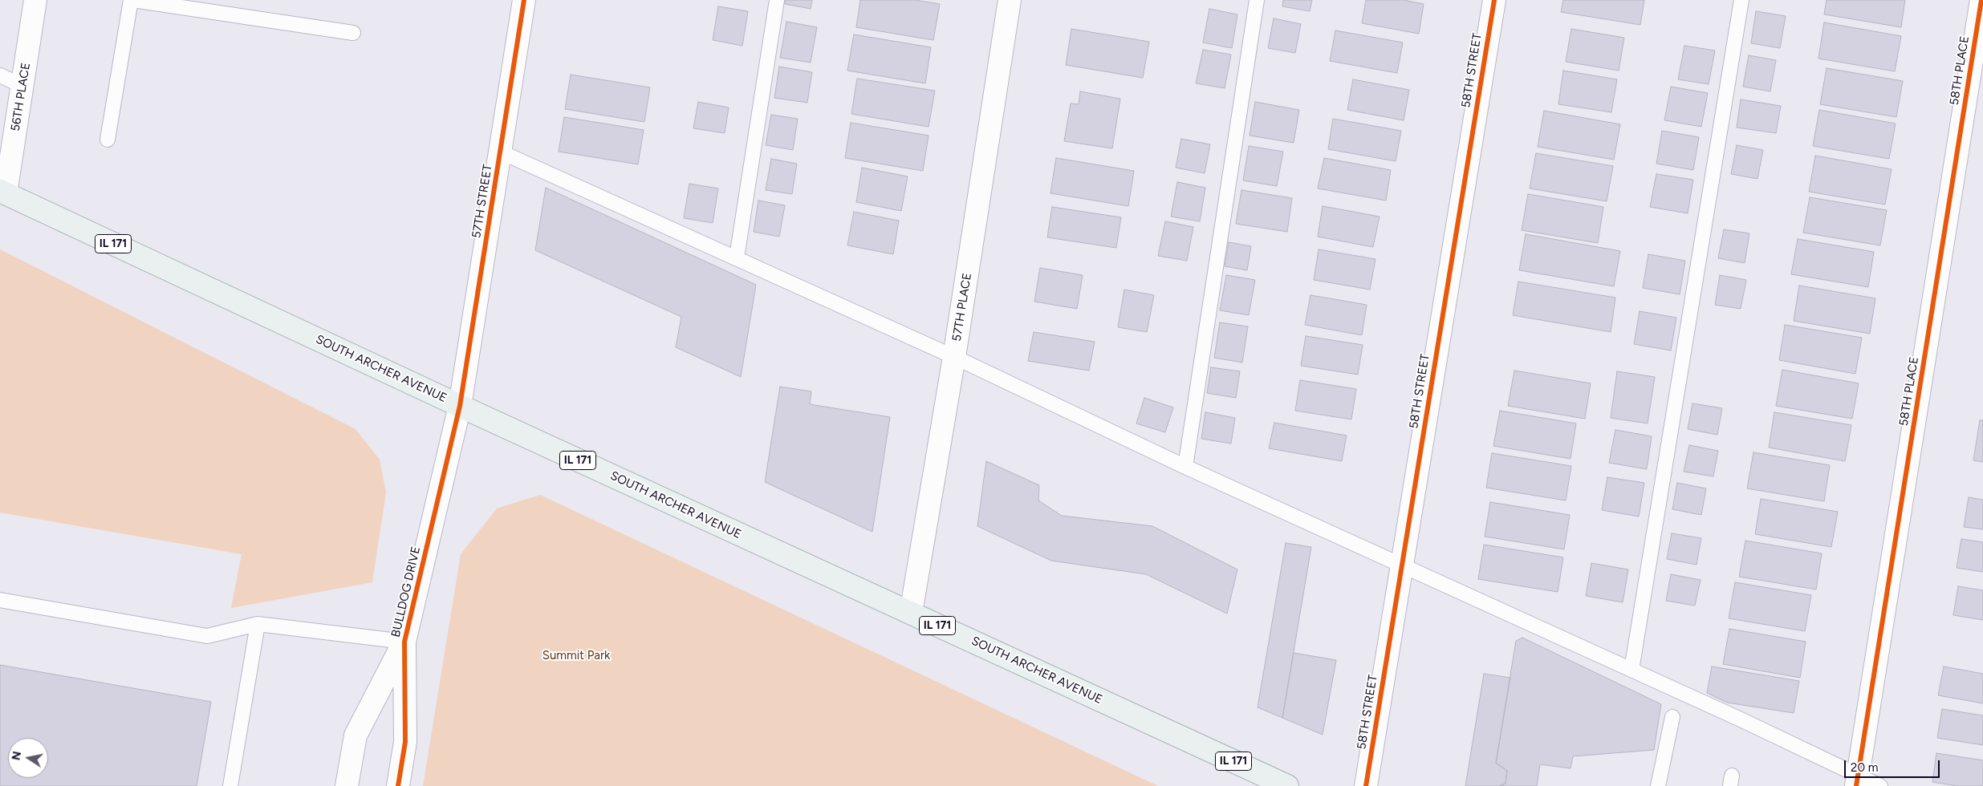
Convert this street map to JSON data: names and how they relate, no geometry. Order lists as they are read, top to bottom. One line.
{"streets":{"main road":["IL 171","SOUTH ARCHER AVENUE"],"street":["58TH STREET","58TH PLACE","56TH PLACE","57TH STREET","57TH PLACE","BULLDOG DRIVE"]},"crossings":[["56TH PLACE","SOUTH ARCHER AVENUE"],["57TH STREET","SOUTH ARCHER AVENUE"],["57TH STREET","BULLDOG DRIVE"],["57TH PLACE","SOUTH ARCHER AVENUE"],["SOUTH ARCHER AVENUE","BULLDOG DRIVE"]],"parks":["Summit Park"],"scale_bar":"20 m","north":"left"}
